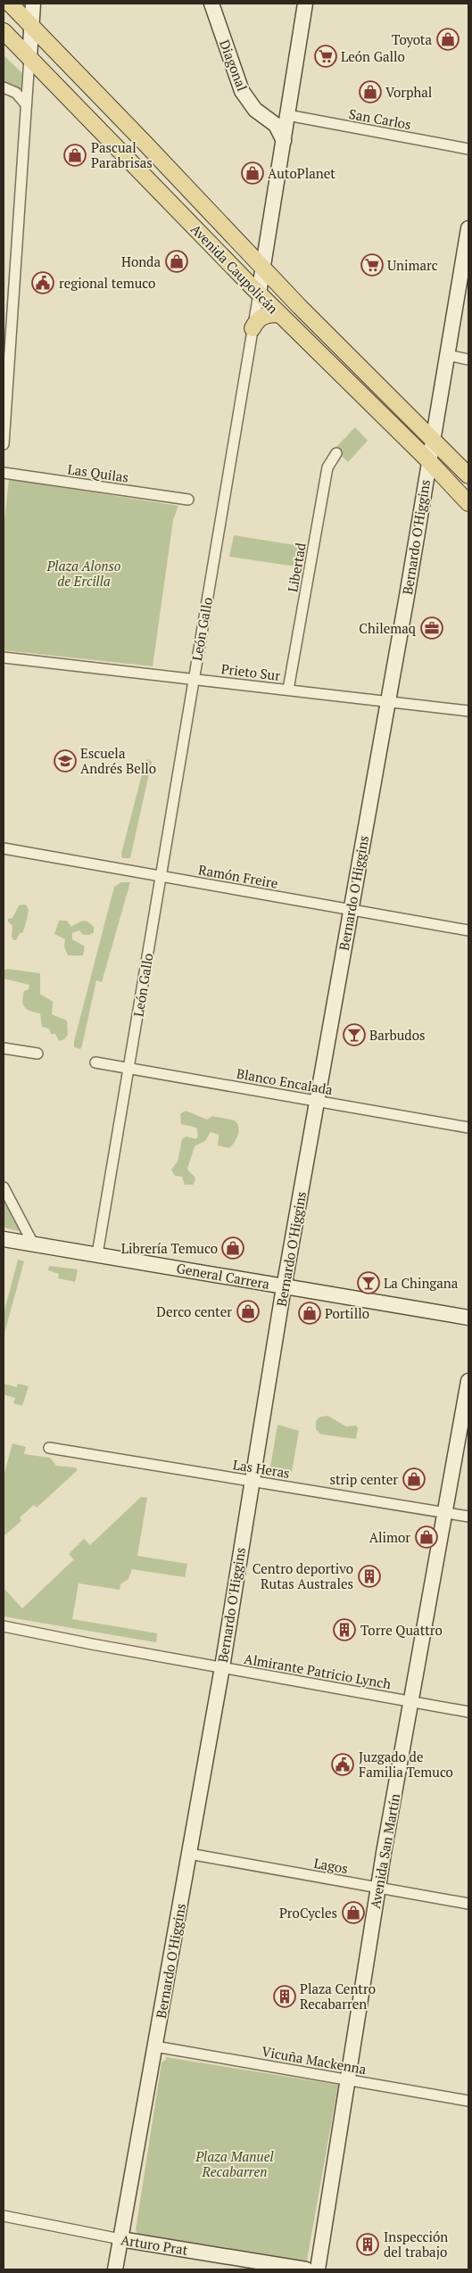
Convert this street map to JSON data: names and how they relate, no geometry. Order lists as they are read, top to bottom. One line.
{"streets":{"main road":["Diagonal","Avenida Caupolicán","Bernardo O'Higgins","León Gallo","General Carrera","Avenida San Martín","Arturo Prat"],"street":["San Carlos","Las Quilas","Libertad","Prieto Sur","Ramón Freire","Blanco Encalada","Las Heras","Almirante Patricio Lynch","Lagos","Vicuña Mackenna"]},"crossings":[["Diagonal","León Gallo"],["San Carlos","León Gallo"],["Avenida Caupolicán","Bernardo O'Higgins"],["Avenida Caupolicán","León Gallo"],["Bernardo O'Higgins","Prieto Sur"],["Bernardo O'Higgins","Ramón Freire"],["Bernardo O'Higgins","Blanco Encalada"],["Bernardo O'Higgins","General Carrera"],["Bernardo O'Higgins","Las Heras"],["Bernardo O'Higgins","Almirante Patricio Lynch"],["Bernardo O'Higgins","Lagos"],["Bernardo O'Higgins","Vicuña Mackenna"],["Bernardo O'Higgins","Arturo Prat"],["Libertad","Prieto Sur"],["León Gallo","Prieto Sur"],["León Gallo","Ramón Freire"],["León Gallo","Blanco Encalada"],["León Gallo","General Carrera"],["Las Heras","Avenida San Martín"],["Almirante Patricio Lynch","Avenida San Martín"],["Avenida San Martín","Lagos"],["Avenida San Martín","Vicuña Mackenna"]],"parks":["Plaza Alonso de Ercilla","Plaza Manuel Recabarren"],"places":{"shop":["Toyota","Vorphal","Pascual Parabrisas","AutoPlanet","Honda","Librería Temuco","Derco center","Portillo","strip center","Alimor","ProCycles"],"supermarket":["León Gallo","Unimarc"],"public building":["regional temuco","Juzgado de Familia Temuco"],"office":["Chilemaq"],"school or university":["Escuela Andrés Bello"],"bar":["Barbudos","La Chingana"],"building":["Centro deportivo Rutas Australes","Torre Quattro","Plaza Centro Recabarren","Inspección del trabajo"]}}
